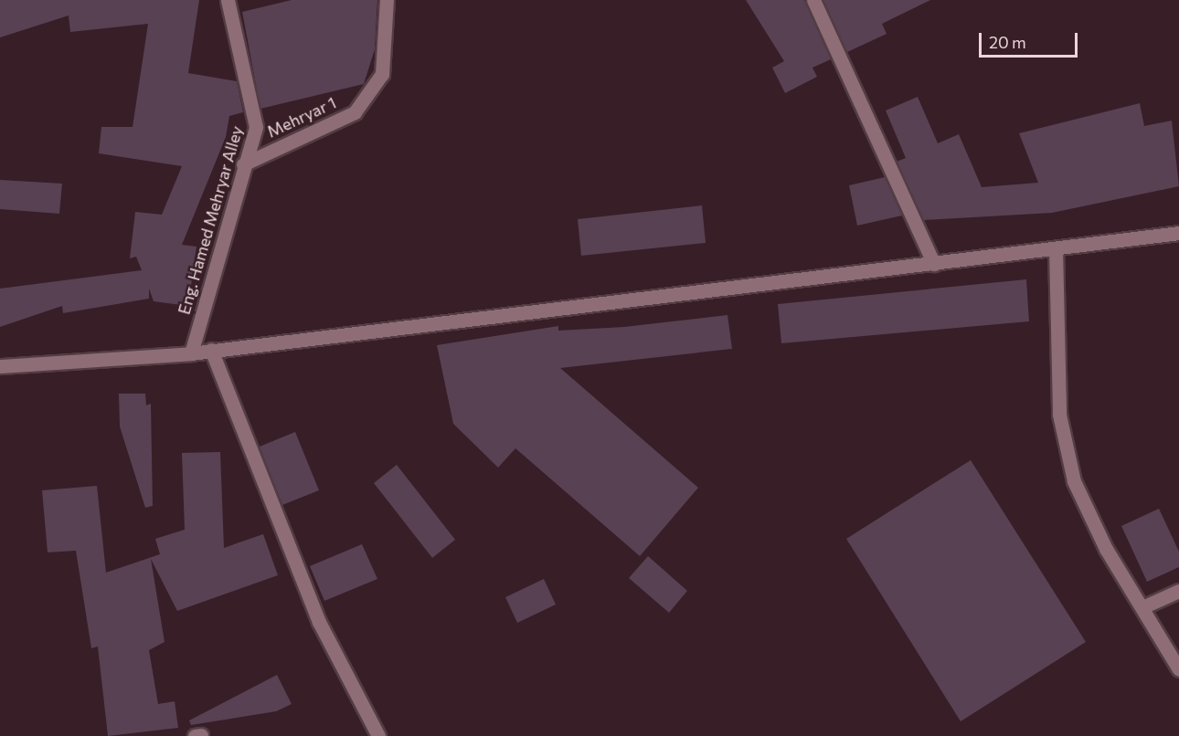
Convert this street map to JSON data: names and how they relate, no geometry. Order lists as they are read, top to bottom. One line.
{"streets":{"street":["Mehryar 1","Eng. Hamed Mehryar Alley"]},"crossings":[["Mehryar 1","Eng. Hamed Mehryar Alley"]],"scale_bar":"20 m"}
